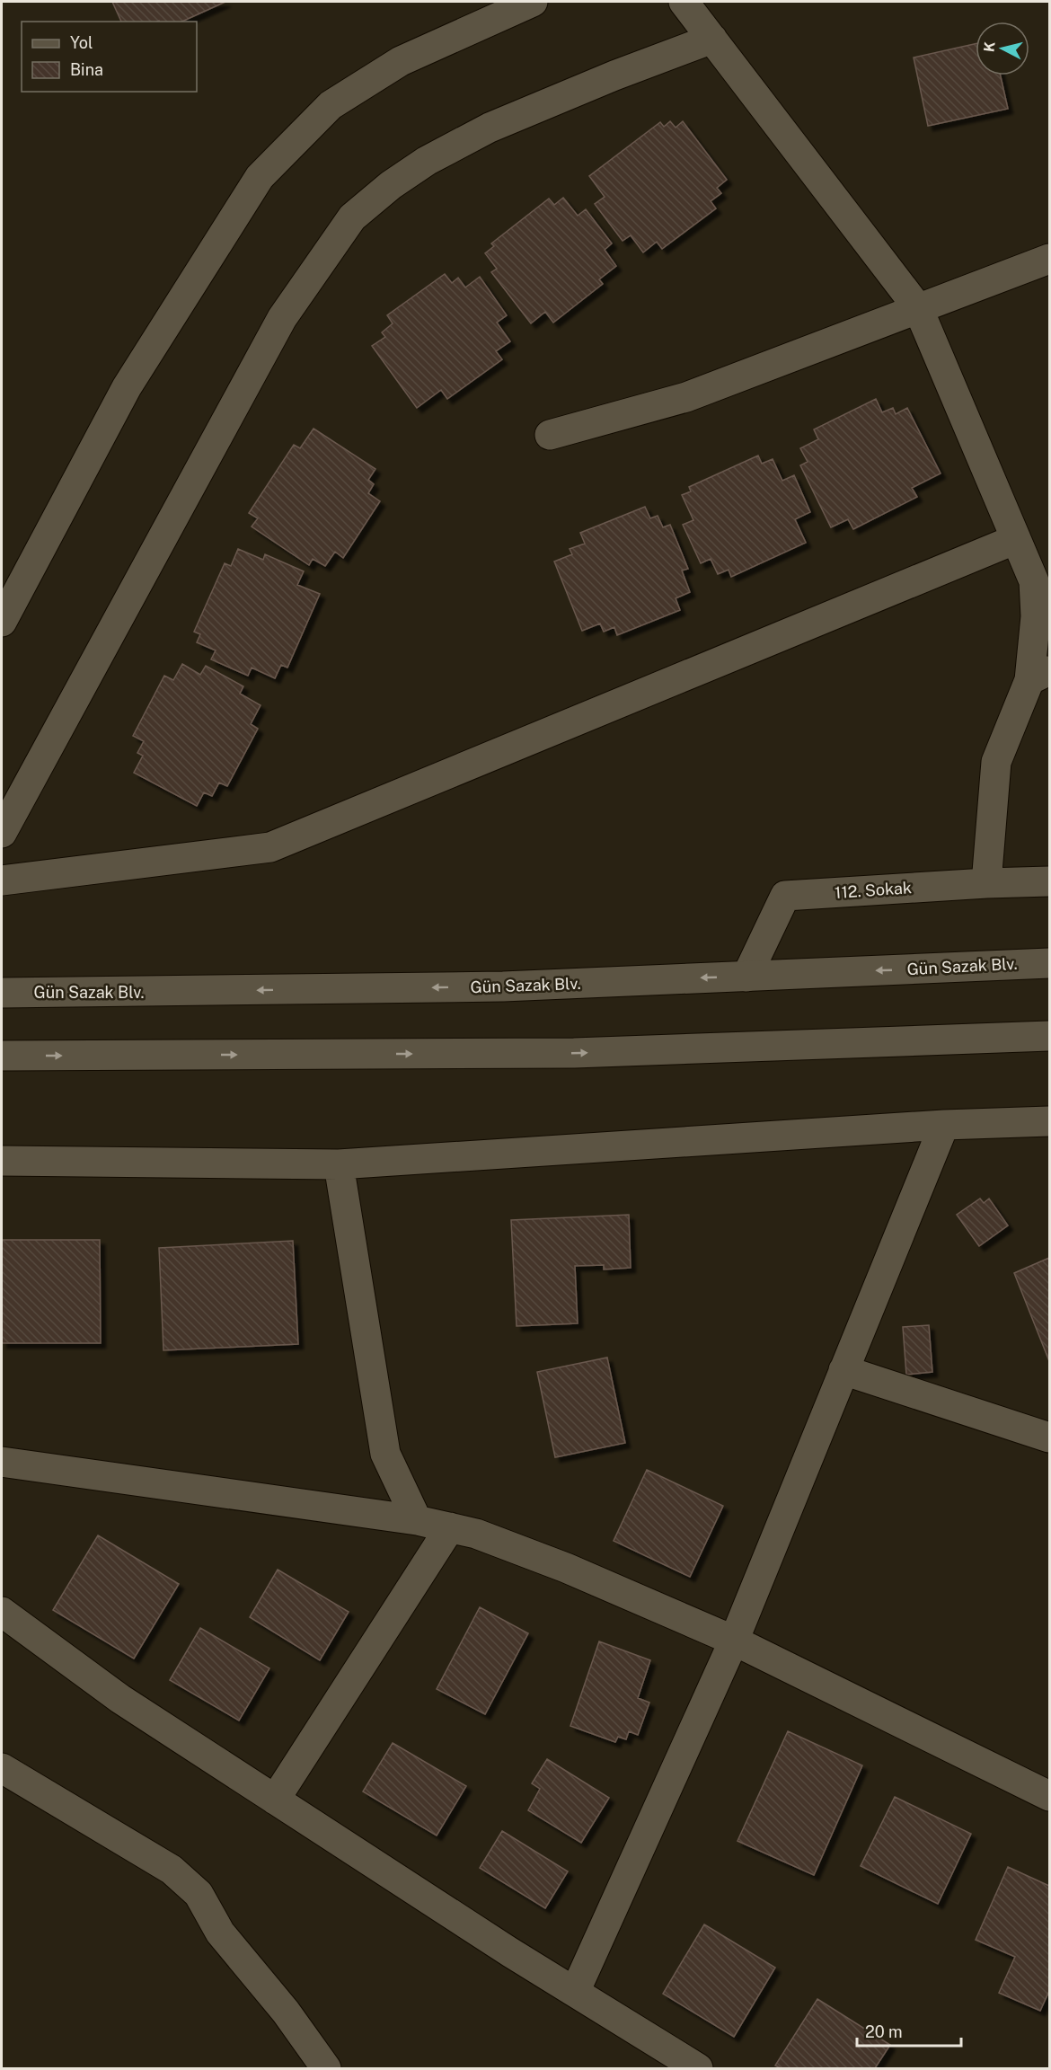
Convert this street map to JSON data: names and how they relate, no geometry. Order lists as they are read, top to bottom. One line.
{"streets":{"street":["112. Sokak","Gün Sazak Blv."]},"crossings":[["112. Sokak","Gün Sazak Blv."]],"legend":["Yol","Bina"],"scale_bar":"20 m","north":"left"}
